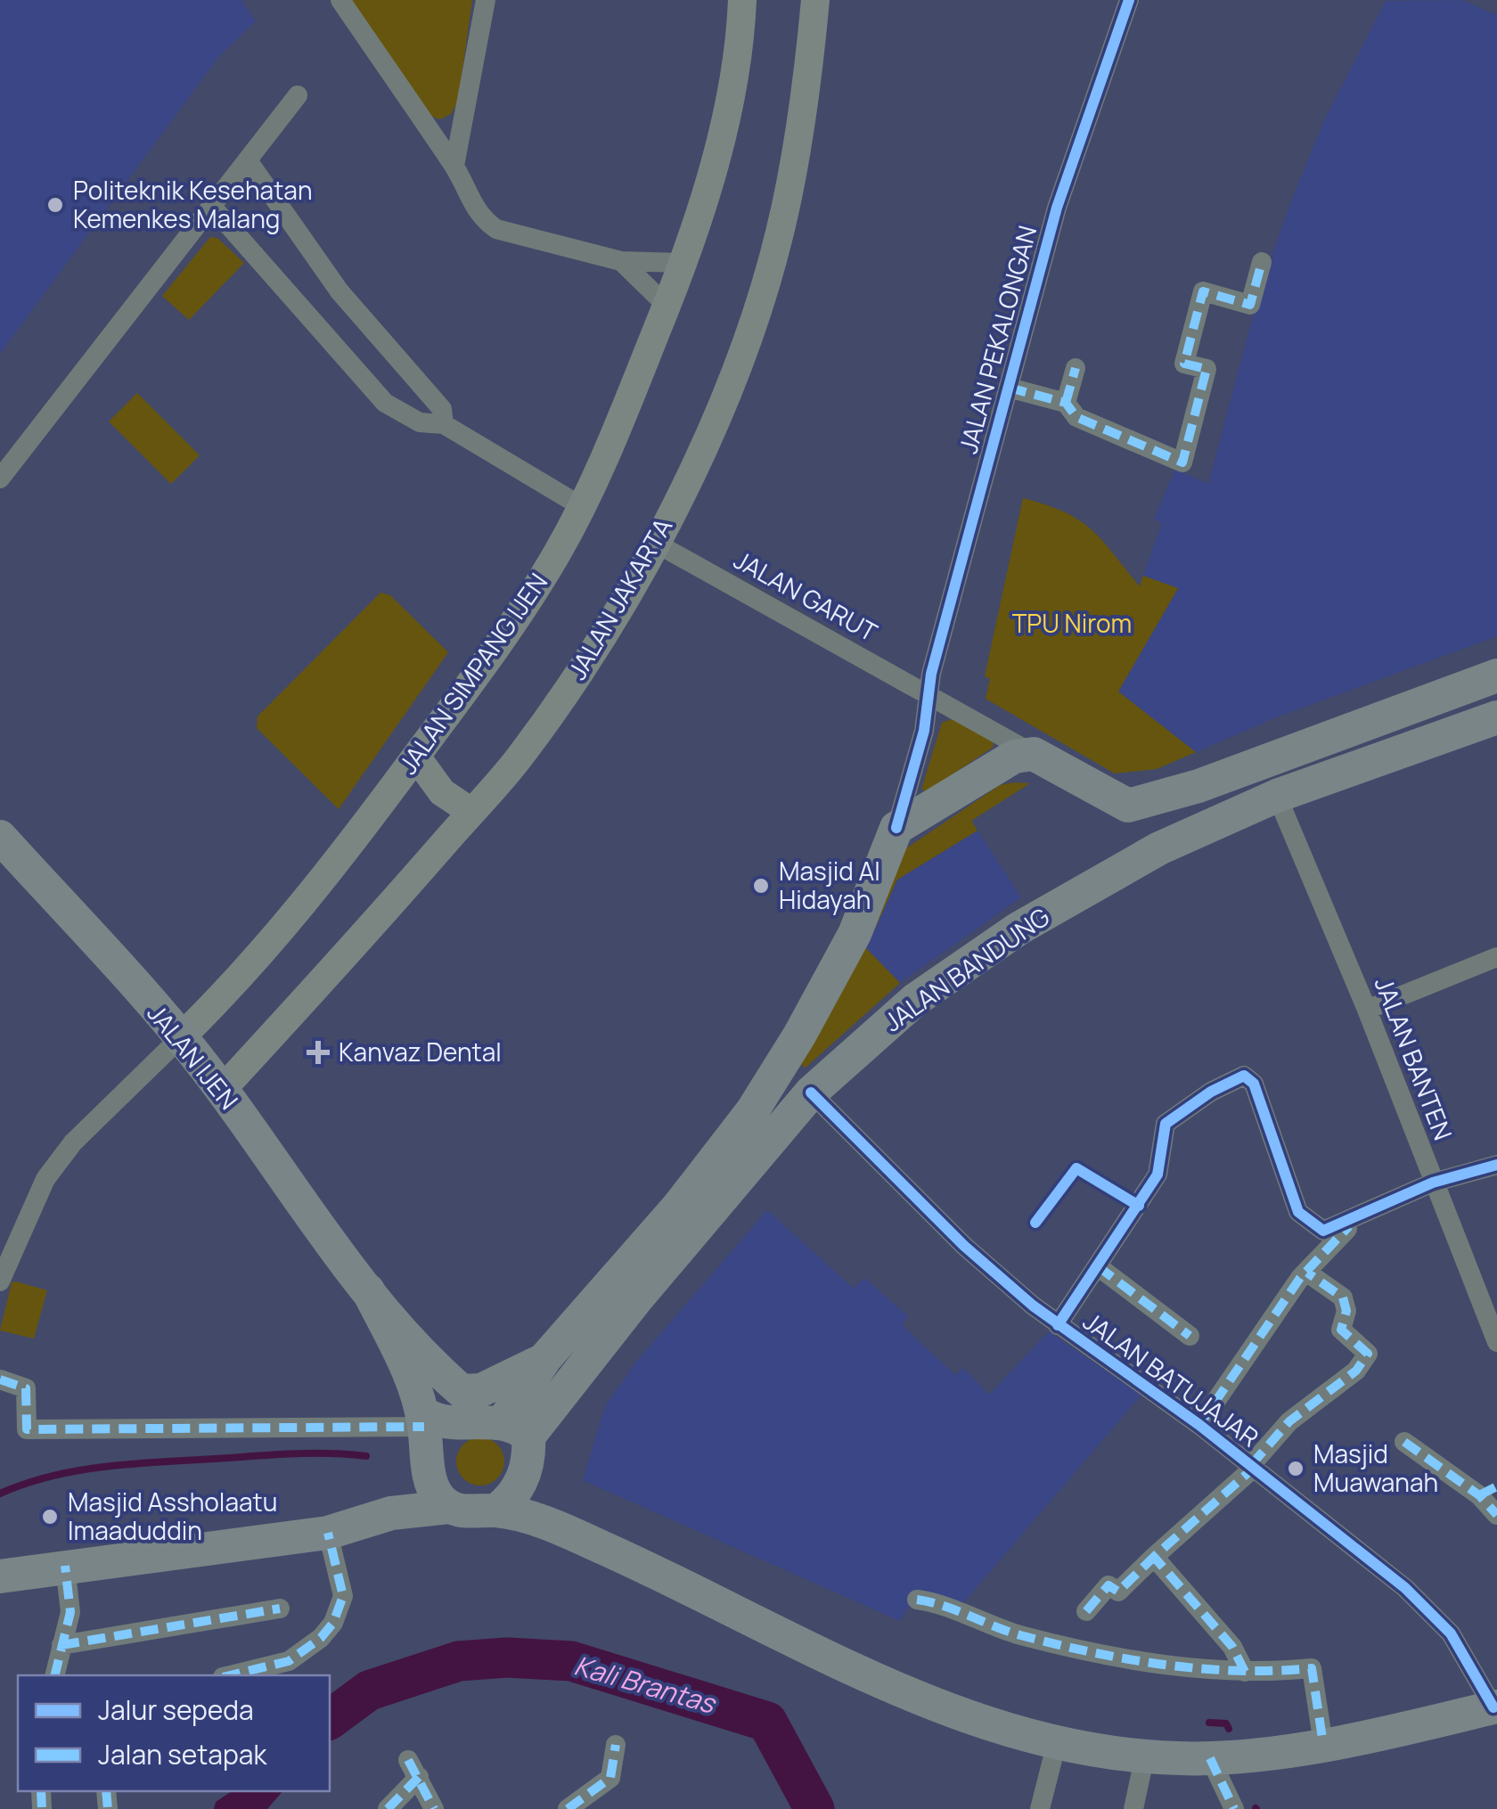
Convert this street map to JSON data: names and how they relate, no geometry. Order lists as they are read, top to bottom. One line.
{"streets":{"main road":["JALAN JAKARTA","JALAN SIMPANG IJEN","JALAN BANDUNG","JALAN IJEN"],"street":["JALAN PEKALONGAN","JALAN GARUT","JALAN BANTEN","JALAN BATUJAJAR"]},"crossings":[["JALAN PEKALONGAN","JALAN GARUT"],["JALAN GARUT","JALAN JAKARTA"],["JALAN JAKARTA","JALAN IJEN"],["JALAN SIMPANG IJEN","JALAN IJEN"],["JALAN BANDUNG","JALAN BANTEN"],["JALAN BANDUNG","JALAN BATUJAJAR"]],"water":["Kali Brantas"],"parks":["TPU Nirom"],"places":{"other":["Politeknik Kesehatan Kemenkes Malang","Masjid Al Hidayah","Masjid Muawanah","Masjid Assholaatu Imaaduddin"],"health":["Kanvaz Dental"]},"legend":["Jalur sepeda","Jalan setapak"]}
